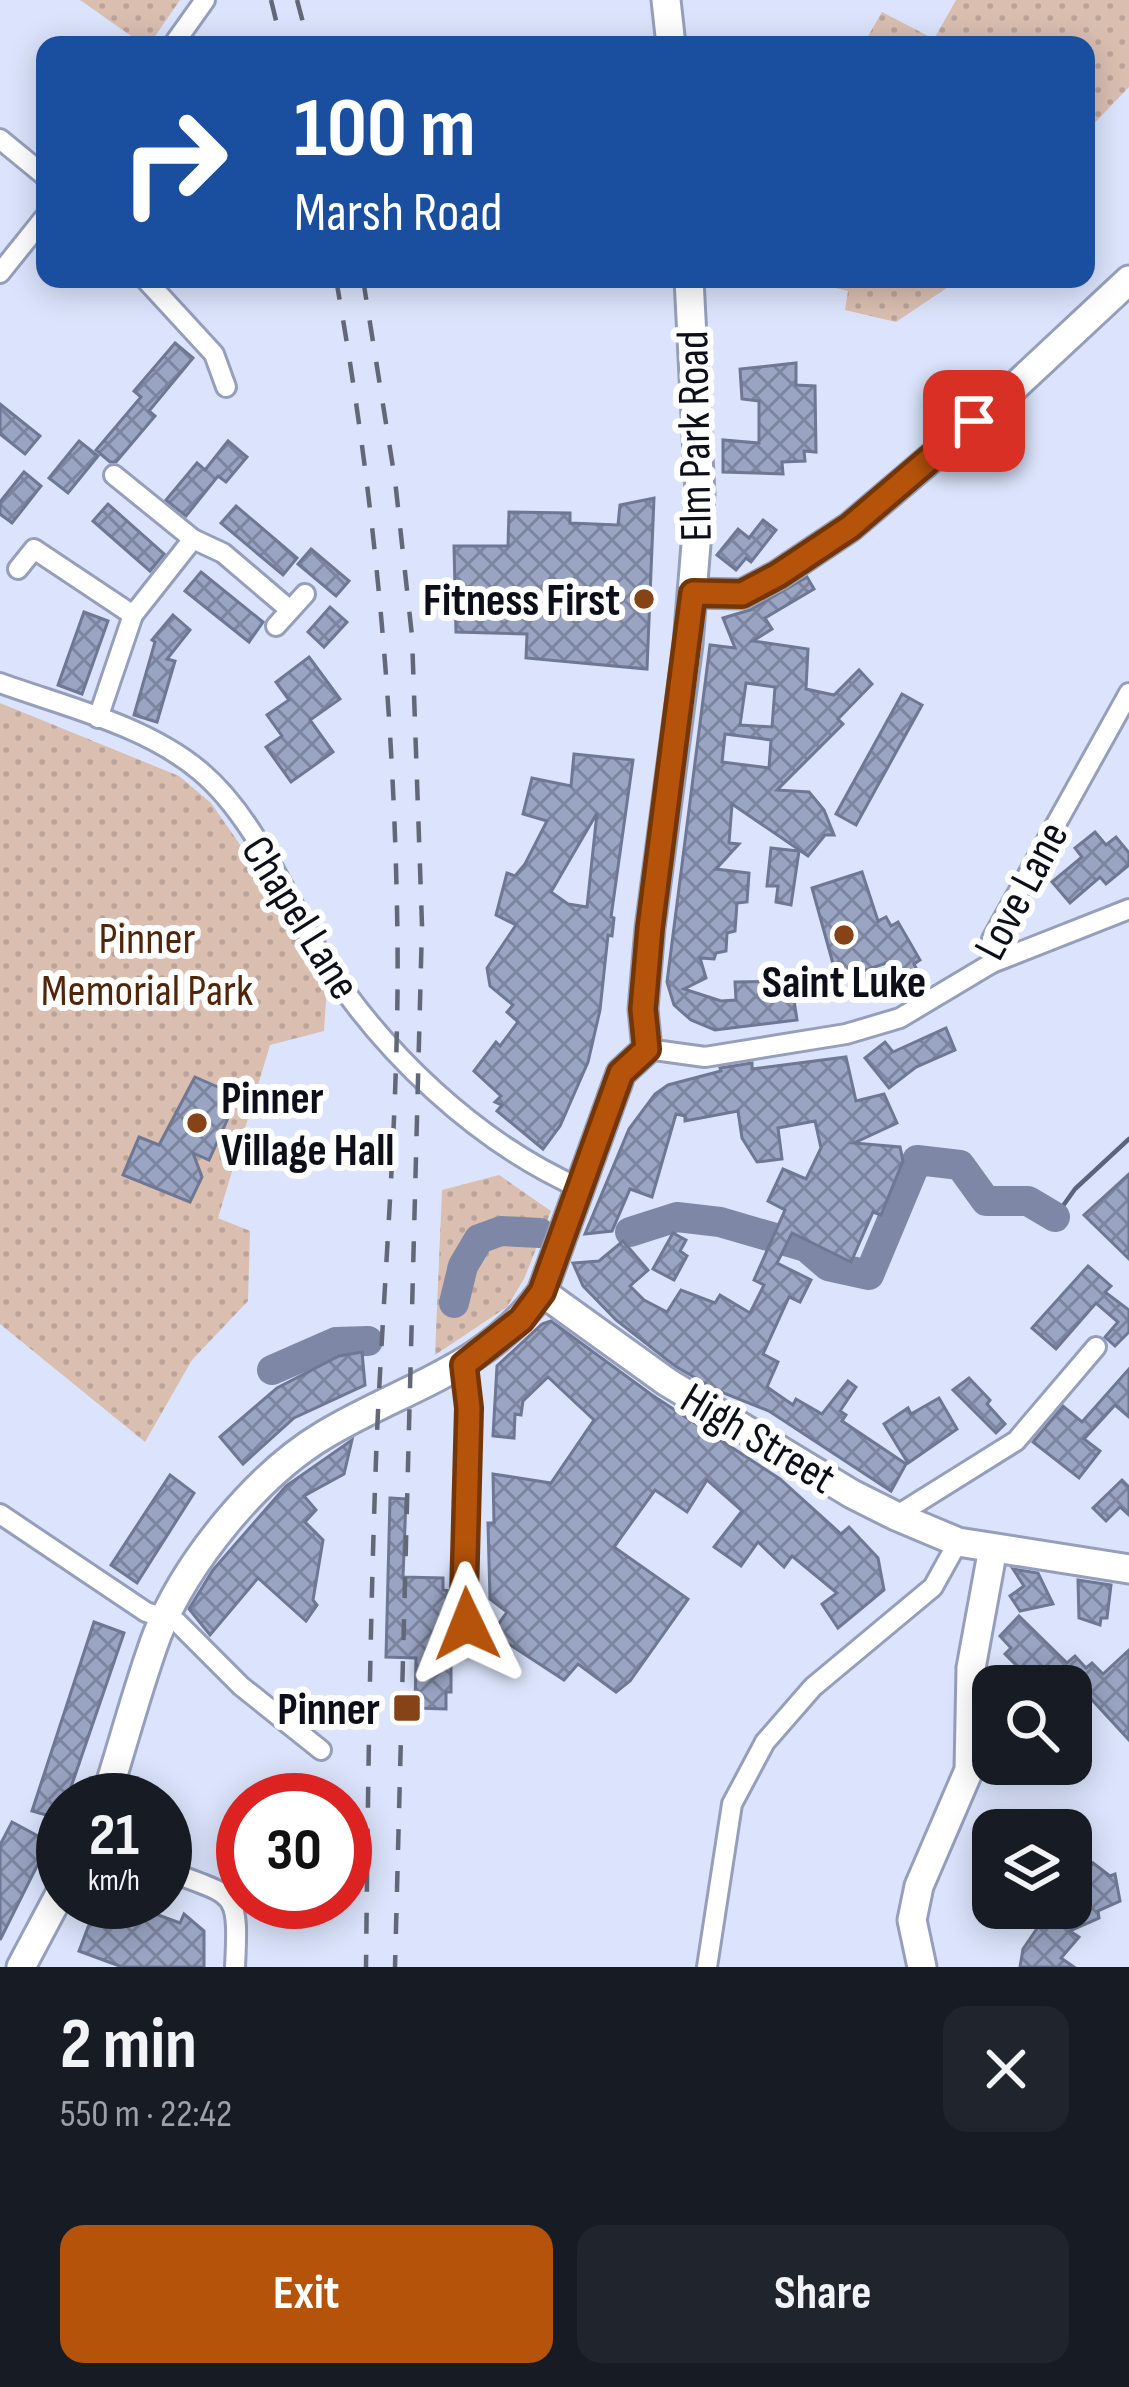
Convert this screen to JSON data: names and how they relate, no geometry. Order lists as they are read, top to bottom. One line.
{"streets":{"street":["Elm Park Road","Love Lane","Chapel Lane","High Street"]},"crossings":[["Elm Park Road","Love Lane"]],"parks":["Pinner Memorial Park"],"places":{"other":["Fitness First","Saint Luke","Pinner Village Hall"],"transit":["Pinner"]},"page":{"turn":["100 m","Marsh Road"],"speed":"21 km/h","limit":"30","heading":["2 min","550 m · 22:42"],"buttons":["Exit","Share"]}}
